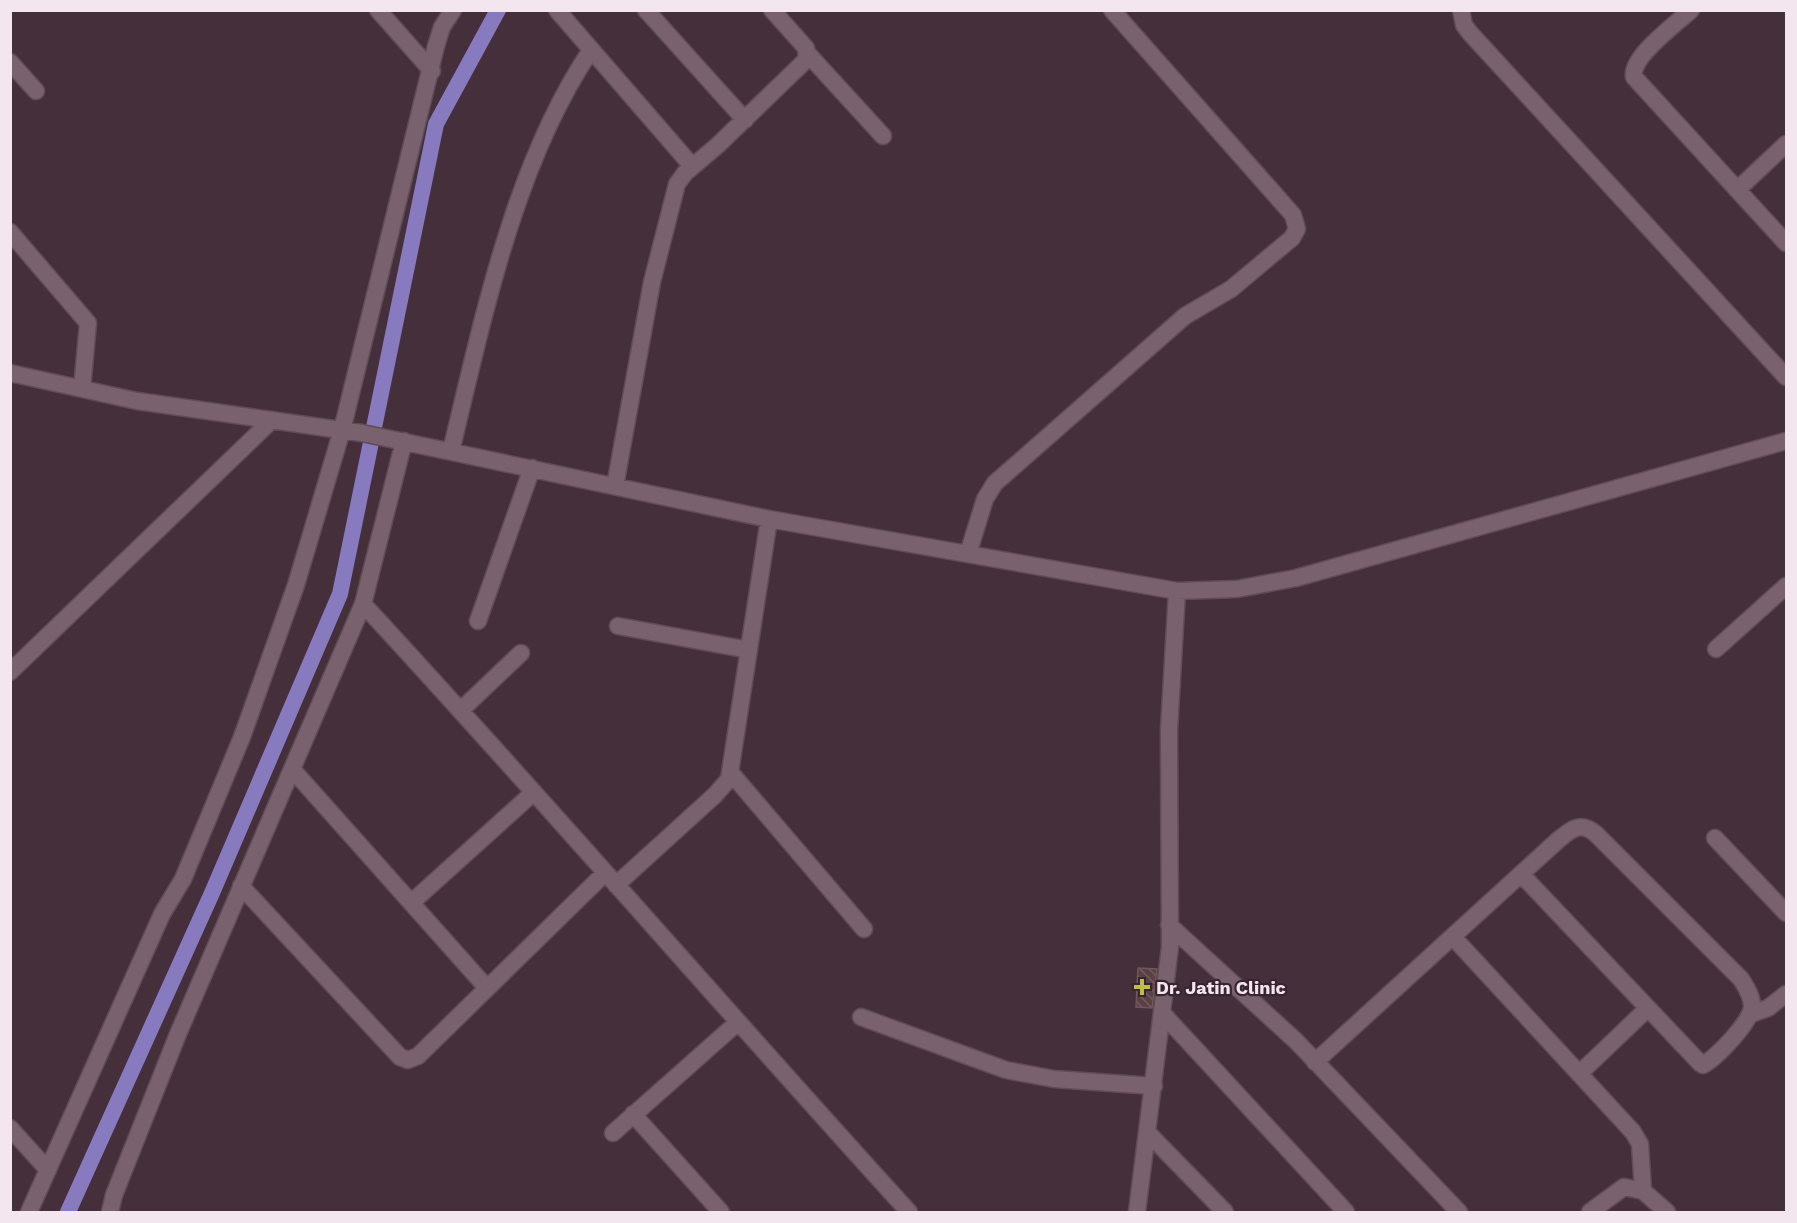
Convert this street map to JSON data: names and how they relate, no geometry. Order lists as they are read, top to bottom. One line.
{"places":{"health":["Dr. Jatin Clinic"]}}
